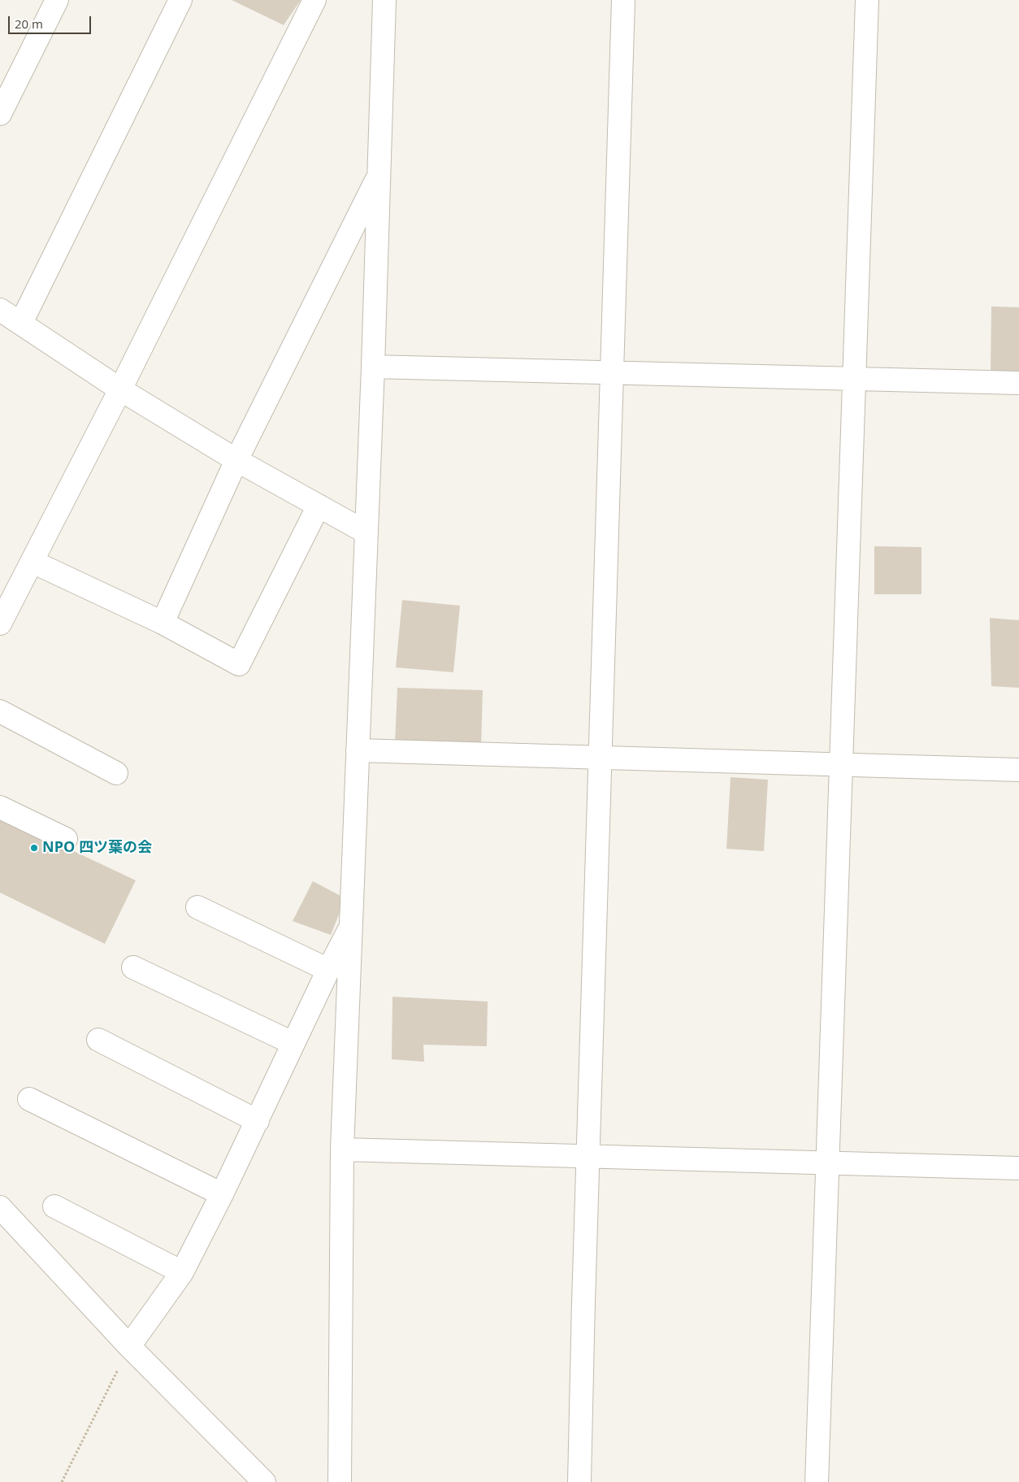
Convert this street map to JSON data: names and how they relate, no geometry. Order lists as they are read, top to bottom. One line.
{"places":["NPO 四ツ葉の会"],"scale_bar":"20 m"}
